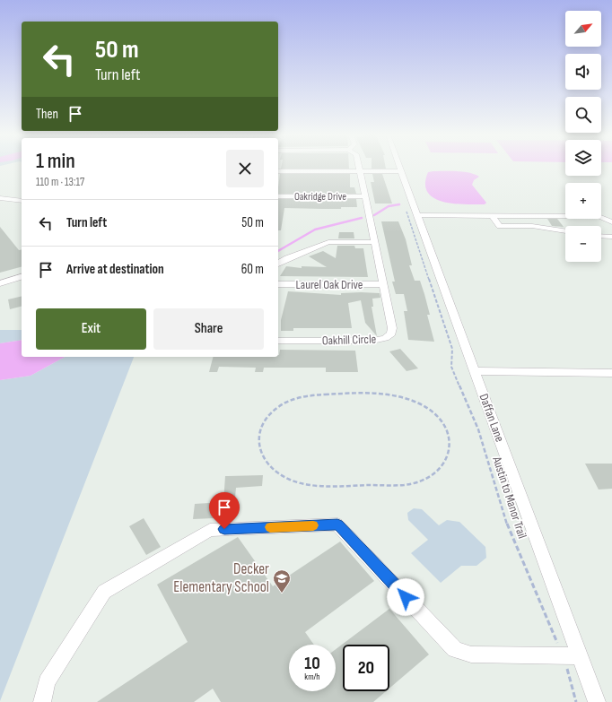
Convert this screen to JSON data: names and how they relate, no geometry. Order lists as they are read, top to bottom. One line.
{"streets":{"street":["Oakridge Drive","Laurel Oak Drive","Oakhill Circle","Daffan Lane"],"path":["Austin to Manor Trail"]},"crossings":[["Oakridge Drive","Oakhill Circle"],["Laurel Oak Drive","Oakhill Circle"]],"places":{"school or university":["Decker Elementary School"]},"north":"top right","page":{"map_buttons":["+","−"],"turn":["50 m","Turn left"],"then":"Then","heading":["1 min","110 m · 13:17"],"list":[{"name":"Turn left","value":"50 m"},{"name":"Arrive at destination","value":"60 m"}],"buttons":["Exit","Share"],"speed":"10 km/h","limit":"20"}}
